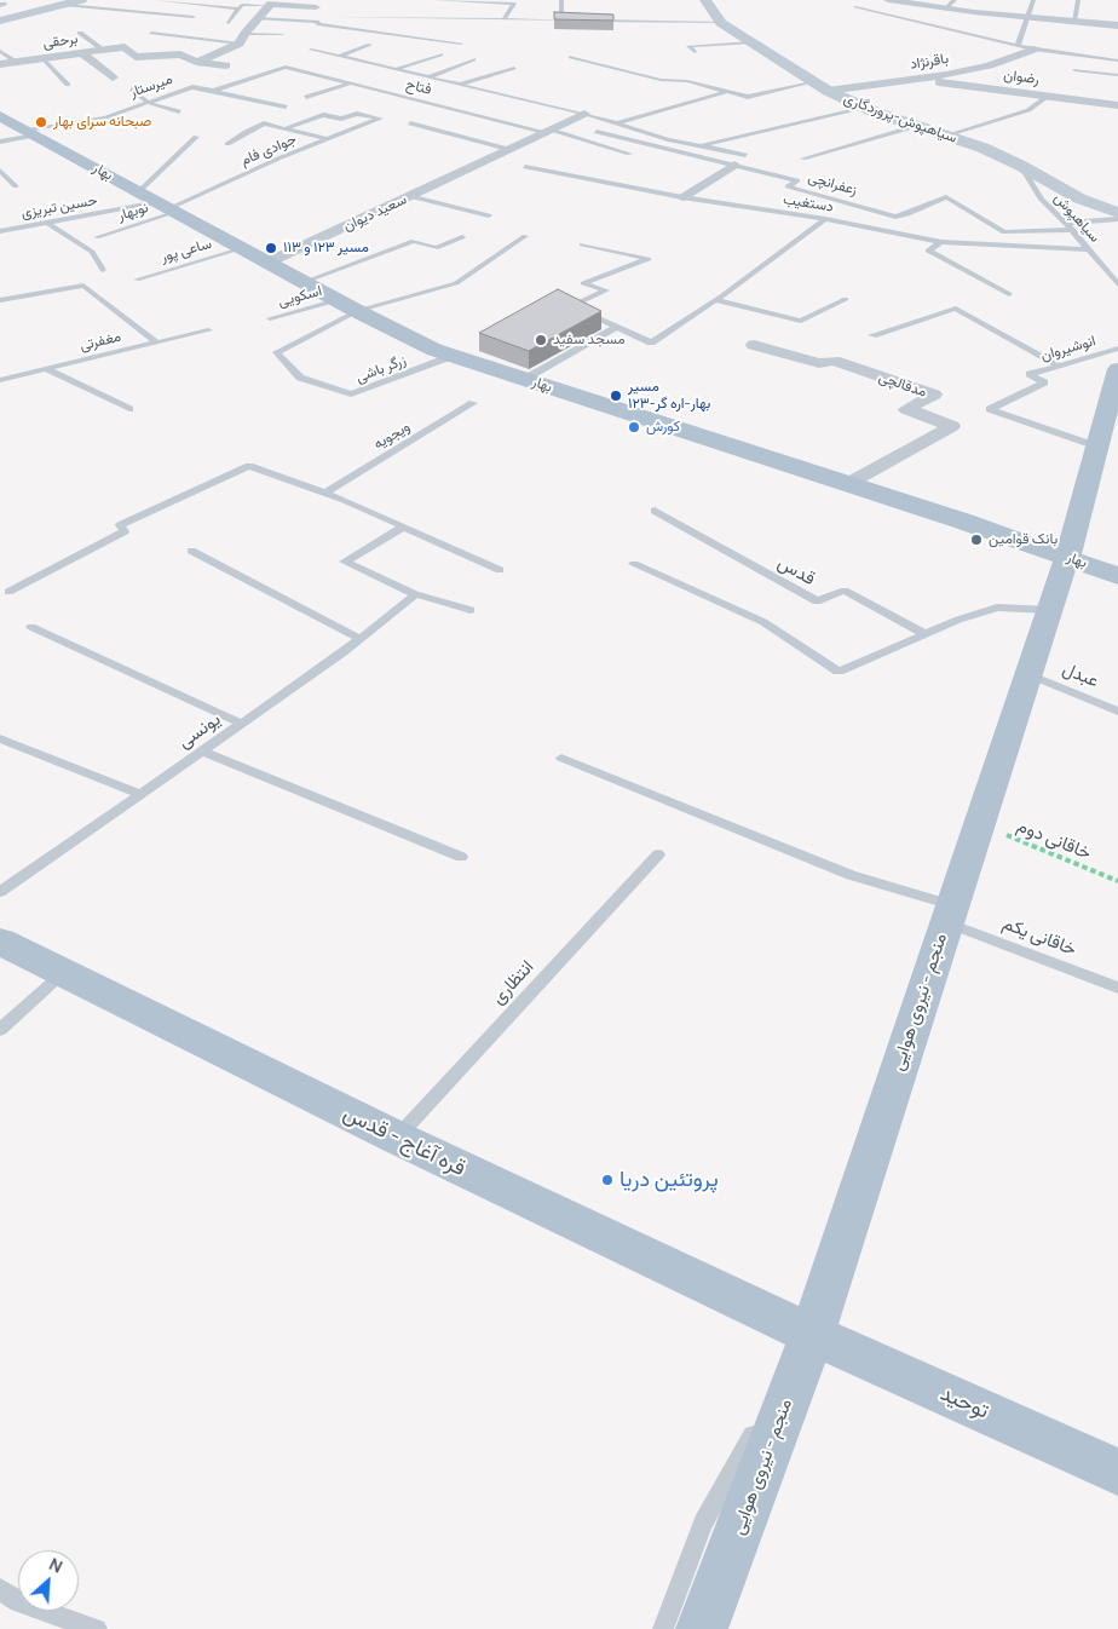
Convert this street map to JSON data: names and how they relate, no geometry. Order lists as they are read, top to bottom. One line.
{"streets":{"main road":["بهار","منجم - نیروی هوایی","قره آغاج - قدس","توحید"],"street":["برحقی","باقرنژاد","رضوان","میرستار","سیاهپوش-پروردگاری","سعید دیوان","مدقالچی"],"lane":["فتاح","جوادی فام","زعفرانچی","دستغیب","حسین تبریزی","نوبهار","سیاهپوش","ساعی پور","اسکویی","مغفرتی","انوشیروان","زرگر باشی","ویجویه","قدس","عبدل","یونسی","خاقانی یکم","انتظاری"],"path":["خاقانی دوم"]},"crossings":[["برحقی","میرستار"],["باقرنژاد","رضوان"],["باقرنژاد","سیاهپوش-پروردگاری"],["میرستار","فتاح"],["میرستار","بهار"],["فتاح","سعید دیوان"],["سیاهپوش-پروردگاری","سیاهپوش"],["جوادی فام","بهار"],["جوادی فام","حسین تبریزی"],["جوادی فام","نوبهار"],["بهار","حسین تبریزی"],["بهار","نوبهار"],["بهار","سعید دیوان"],["بهار","ساعی پور"],["بهار","اسکویی"],["بهار","زرگر باشی"],["بهار","مدقالچی"],["بهار","منجم - نیروی هوایی"],["زعفرانچی","سیاهپوش"],["دستغیب","سیاهپوش"],["حسین تبریزی","نوبهار"],["اسکویی","زرگر باشی"],["انوشیروان","منجم - نیروی هوایی"],["عبدل","منجم - نیروی هوایی"],["خاقانی دوم","منجم - نیروی هوایی"],["خاقانی یکم","منجم - نیروی هوایی"],["انتظاری","قره آغاج - قدس"],["منجم - نیروی هوایی","قره آغاج - قدس"],["منجم - نیروی هوایی","توحید"],["قره آغاج - قدس","توحید"]],"places":["صبحانه سرای بهار","مسیر ۱۲۳ و ۱۱۳","مسجد سفید","مسیر ۱۲۳-بهار-اره گر","کورش","بانک قوامین","پروتئین دریا"],"north":"top right"}
